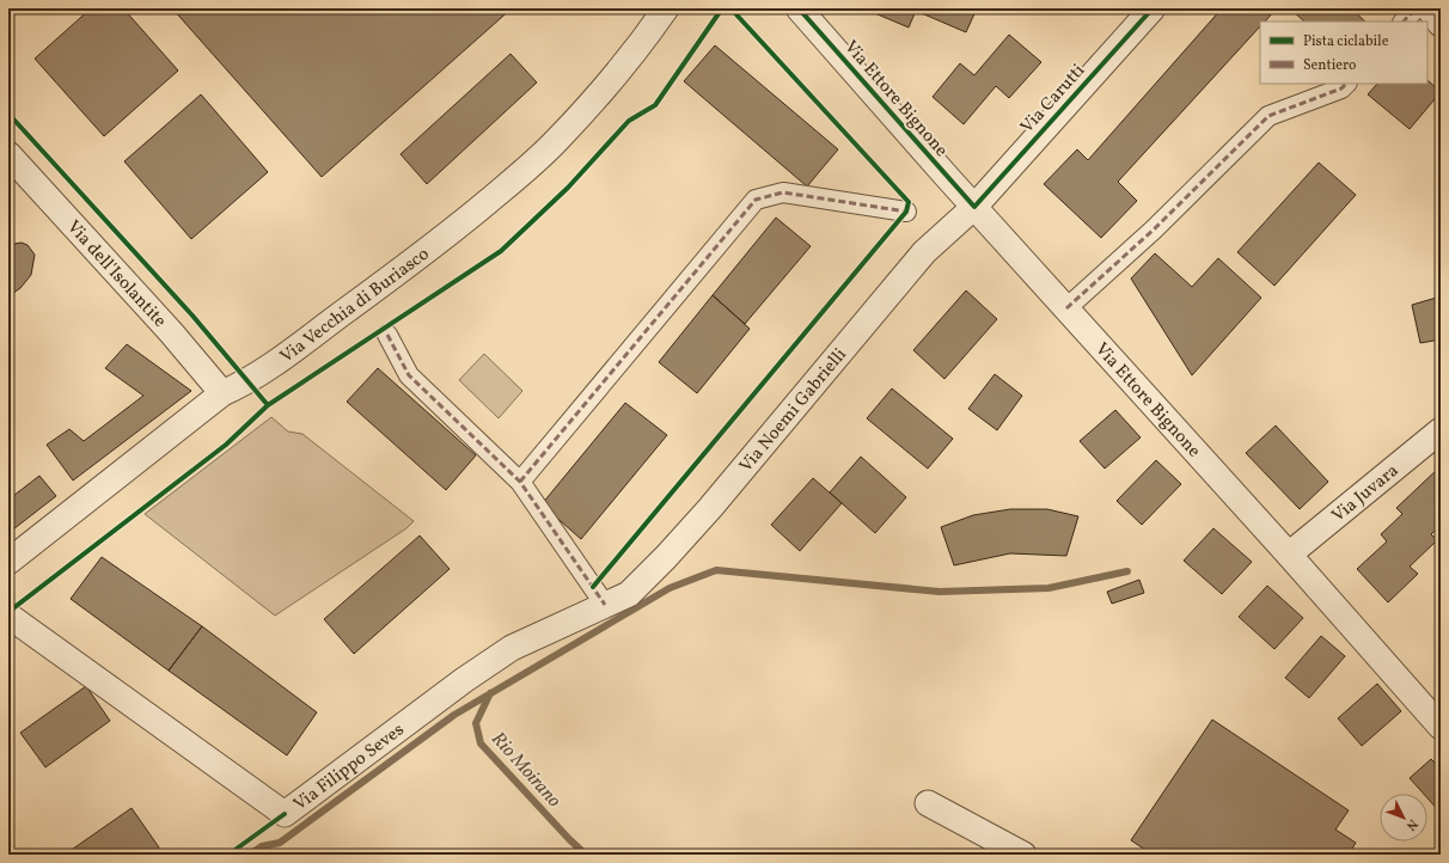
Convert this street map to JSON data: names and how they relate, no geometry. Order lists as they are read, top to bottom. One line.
{"streets":{"street":["Via Ettore Bignone","Via Carutti","Via dell'Isolantite","Via Vecchia di Buriasco","Via Noemi Gabrielli","Via Juvara","Via Filippo Seves"]},"crossings":[["Via Ettore Bignone","Via Carutti"],["Via Ettore Bignone","Via Noemi Gabrielli"],["Via Ettore Bignone","Via Juvara"],["Via Carutti","Via Noemi Gabrielli"],["Via dell'Isolantite","Via Vecchia di Buriasco"],["Via Noemi Gabrielli","Via Filippo Seves"]],"water":["Rio Moirano"],"legend":["Pista ciclabile","Sentiero"],"north":"bottom right"}
